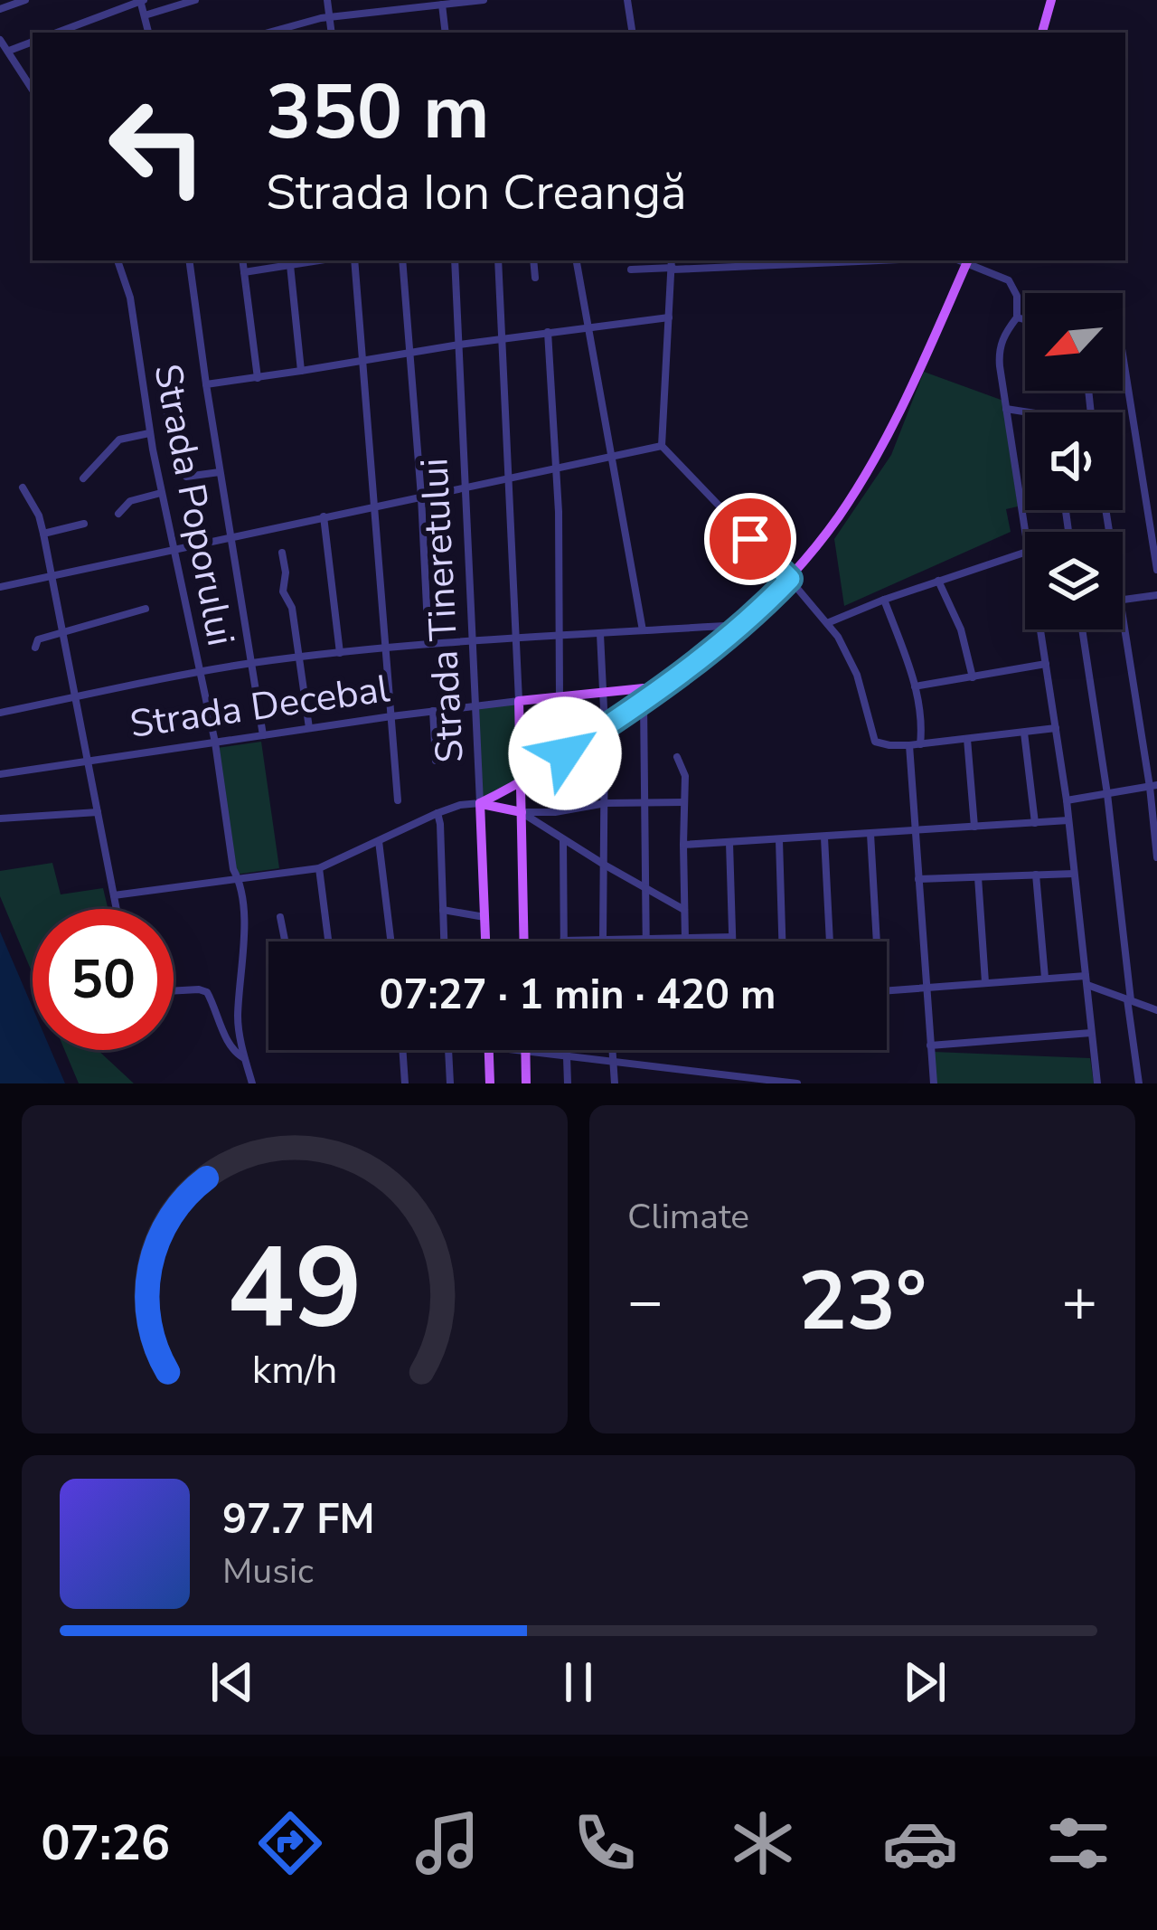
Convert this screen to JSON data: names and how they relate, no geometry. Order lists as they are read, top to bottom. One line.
{"streets":{"main road":["Strada Tineretului","Strada Decebal"],"street":["Strada Poporului"]},"crossings":[["Strada Poporului","Strada Decebal"],["Strada Tineretului","Strada Decebal"]],"north":"bottom left","page":{"turn":["350 m","Strada Ion Creangă"],"limit":"50","trip":"07:27 · 1 min · 420 m","tile":"Climate","heat":["−","23°","+"],"song":["97.7 FM","Music"],"tabs":"07:26","gauge":["49","km/h"]}}
